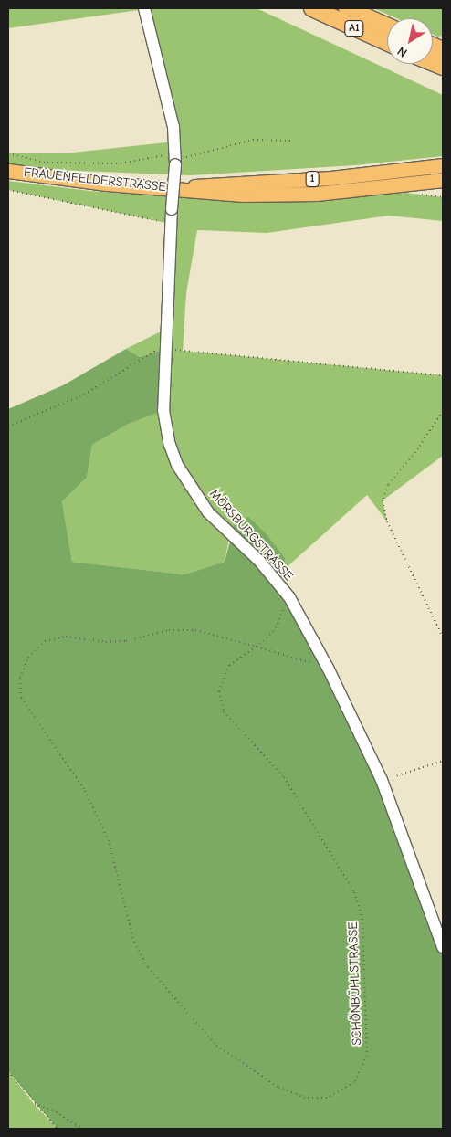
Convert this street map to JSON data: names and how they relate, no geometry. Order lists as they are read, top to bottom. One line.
{"streets":{"highway":["A1"],"main road":["1","FRAUENFELDERSTRASSE"],"street":["MÖRSBURGSTRASSE"],"path":["SCHÖNBÜHLSTRASSE"]},"crossings":[["MÖRSBURGSTRASSE","SCHÖNBÜHLSTRASSE"]],"north":"bottom left"}
